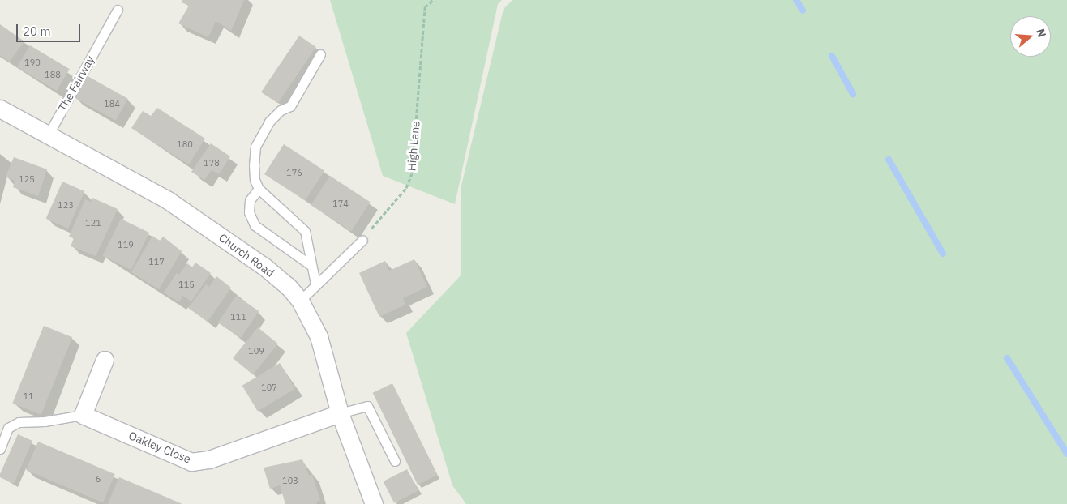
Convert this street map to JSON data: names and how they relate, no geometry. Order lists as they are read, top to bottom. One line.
{"streets":{"street":["Church Road","Oakley Close"],"lane":["The Fairway"],"path":["High Lane"]},"crossings":[["The Fairway","Church Road"],["Church Road","Oakley Close"]],"house_numbers":["190","188","184","180","178","176","125","174","123","121","119","117","115","111","109","107","11","6","103"],"scale_bar":"20 m","north":"right"}
